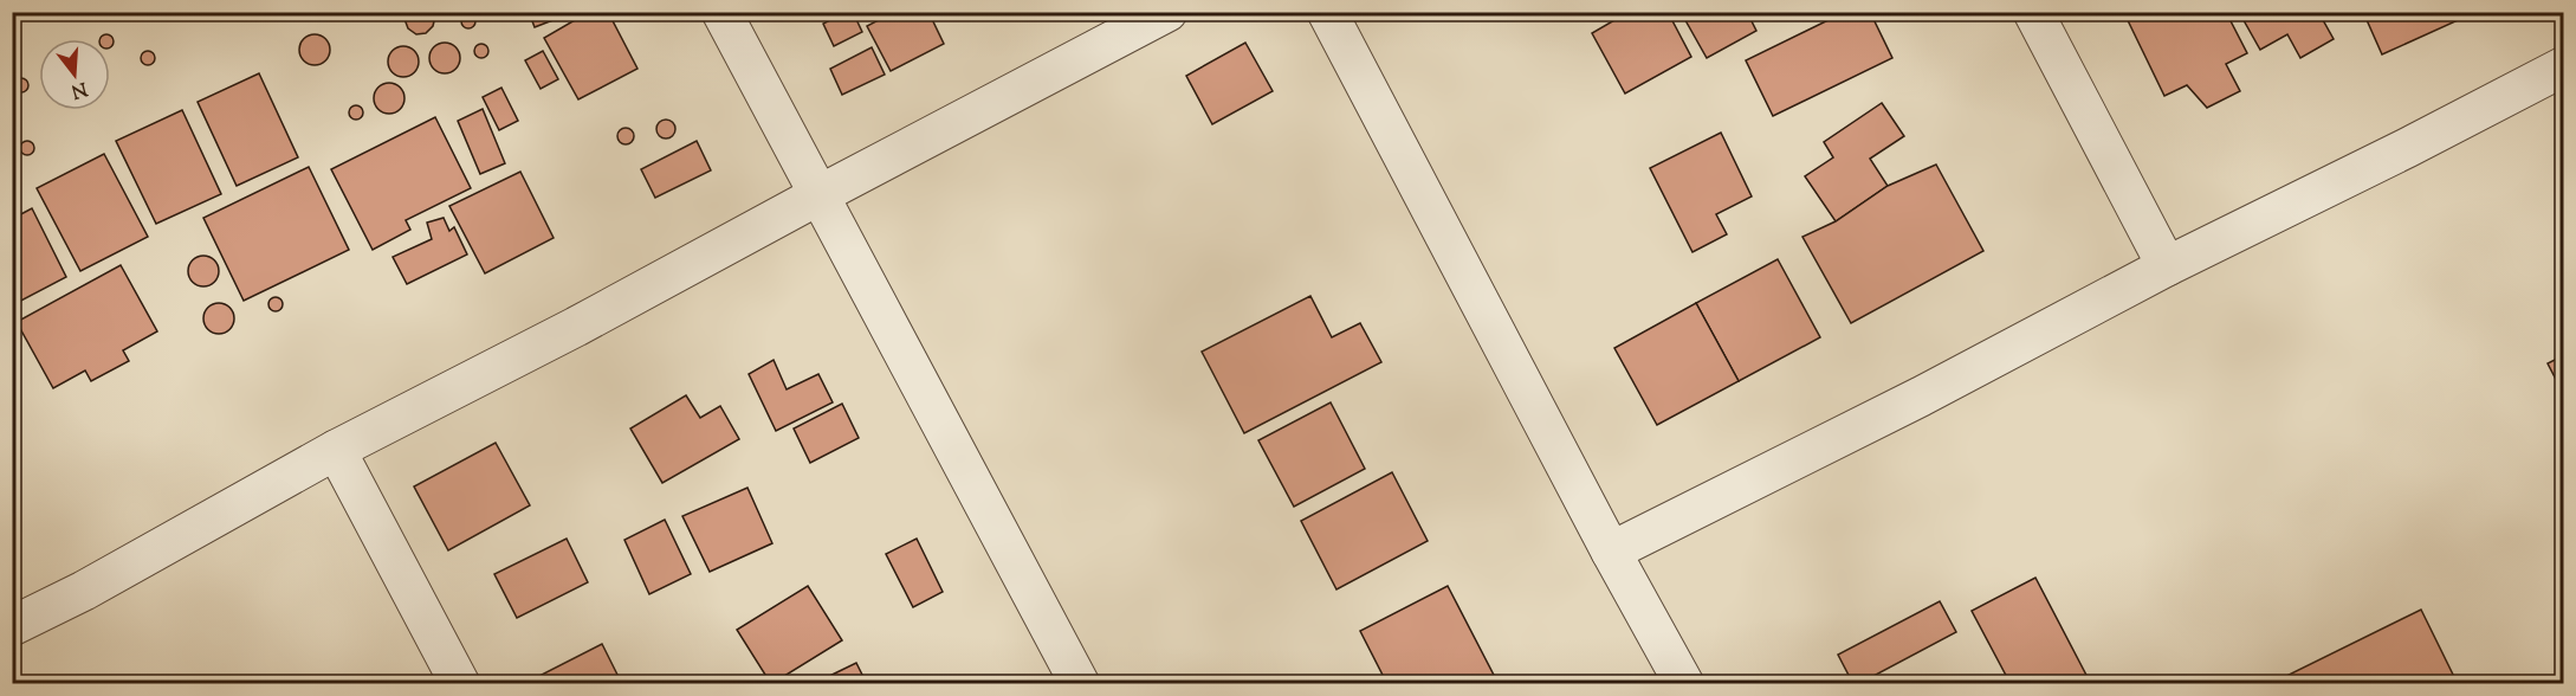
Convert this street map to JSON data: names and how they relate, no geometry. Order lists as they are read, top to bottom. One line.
{"north":"bottom"}
